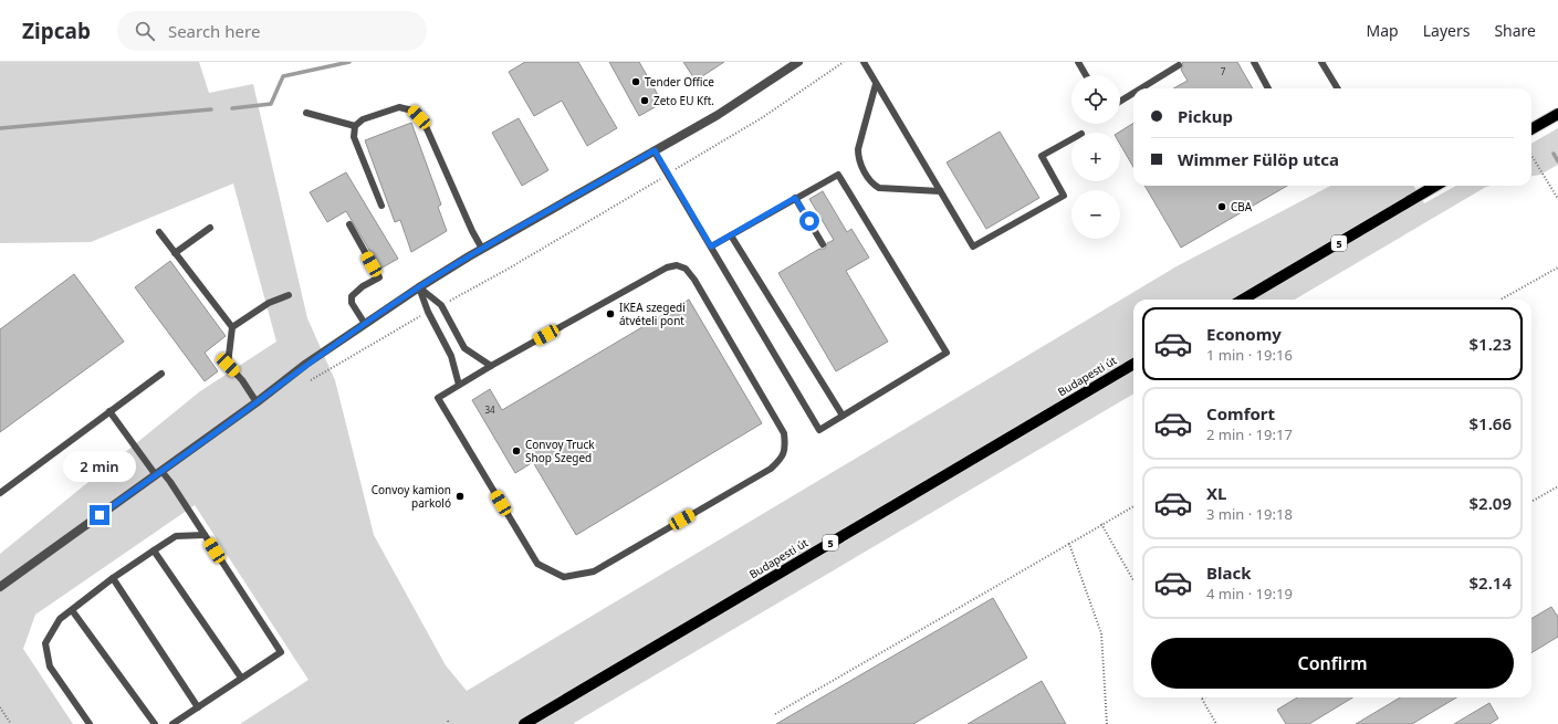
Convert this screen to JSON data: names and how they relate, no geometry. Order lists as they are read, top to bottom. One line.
{"streets":{"main road":["5","Budapesti út"]},"places":["Tender Office","Zeto EU Kft.","CBA","IKEA szegedi átvételi pont","Convoy Truck Shop Szeged","Convoy kamion parkoló"],"house_numbers":["7","34"],"page":{"header":"Zipcab","search":"Search here","nav":["Map","Layers","Share"],"map_buttons":["+","−"],"banner":["Pickup","Wimmer Fülöp utca"],"list":[{"name":"Economy","note":"1 min · 19:16","value":"$1.23"},{"name":"Comfort","note":"2 min · 19:17","value":"$1.66"},{"name":"XL","note":"3 min · 19:18","value":"$2.09"},{"name":"Black","note":"4 min · 19:19","value":"$2.14"}],"bubble":"2 min","buttons":"Confirm"}}
